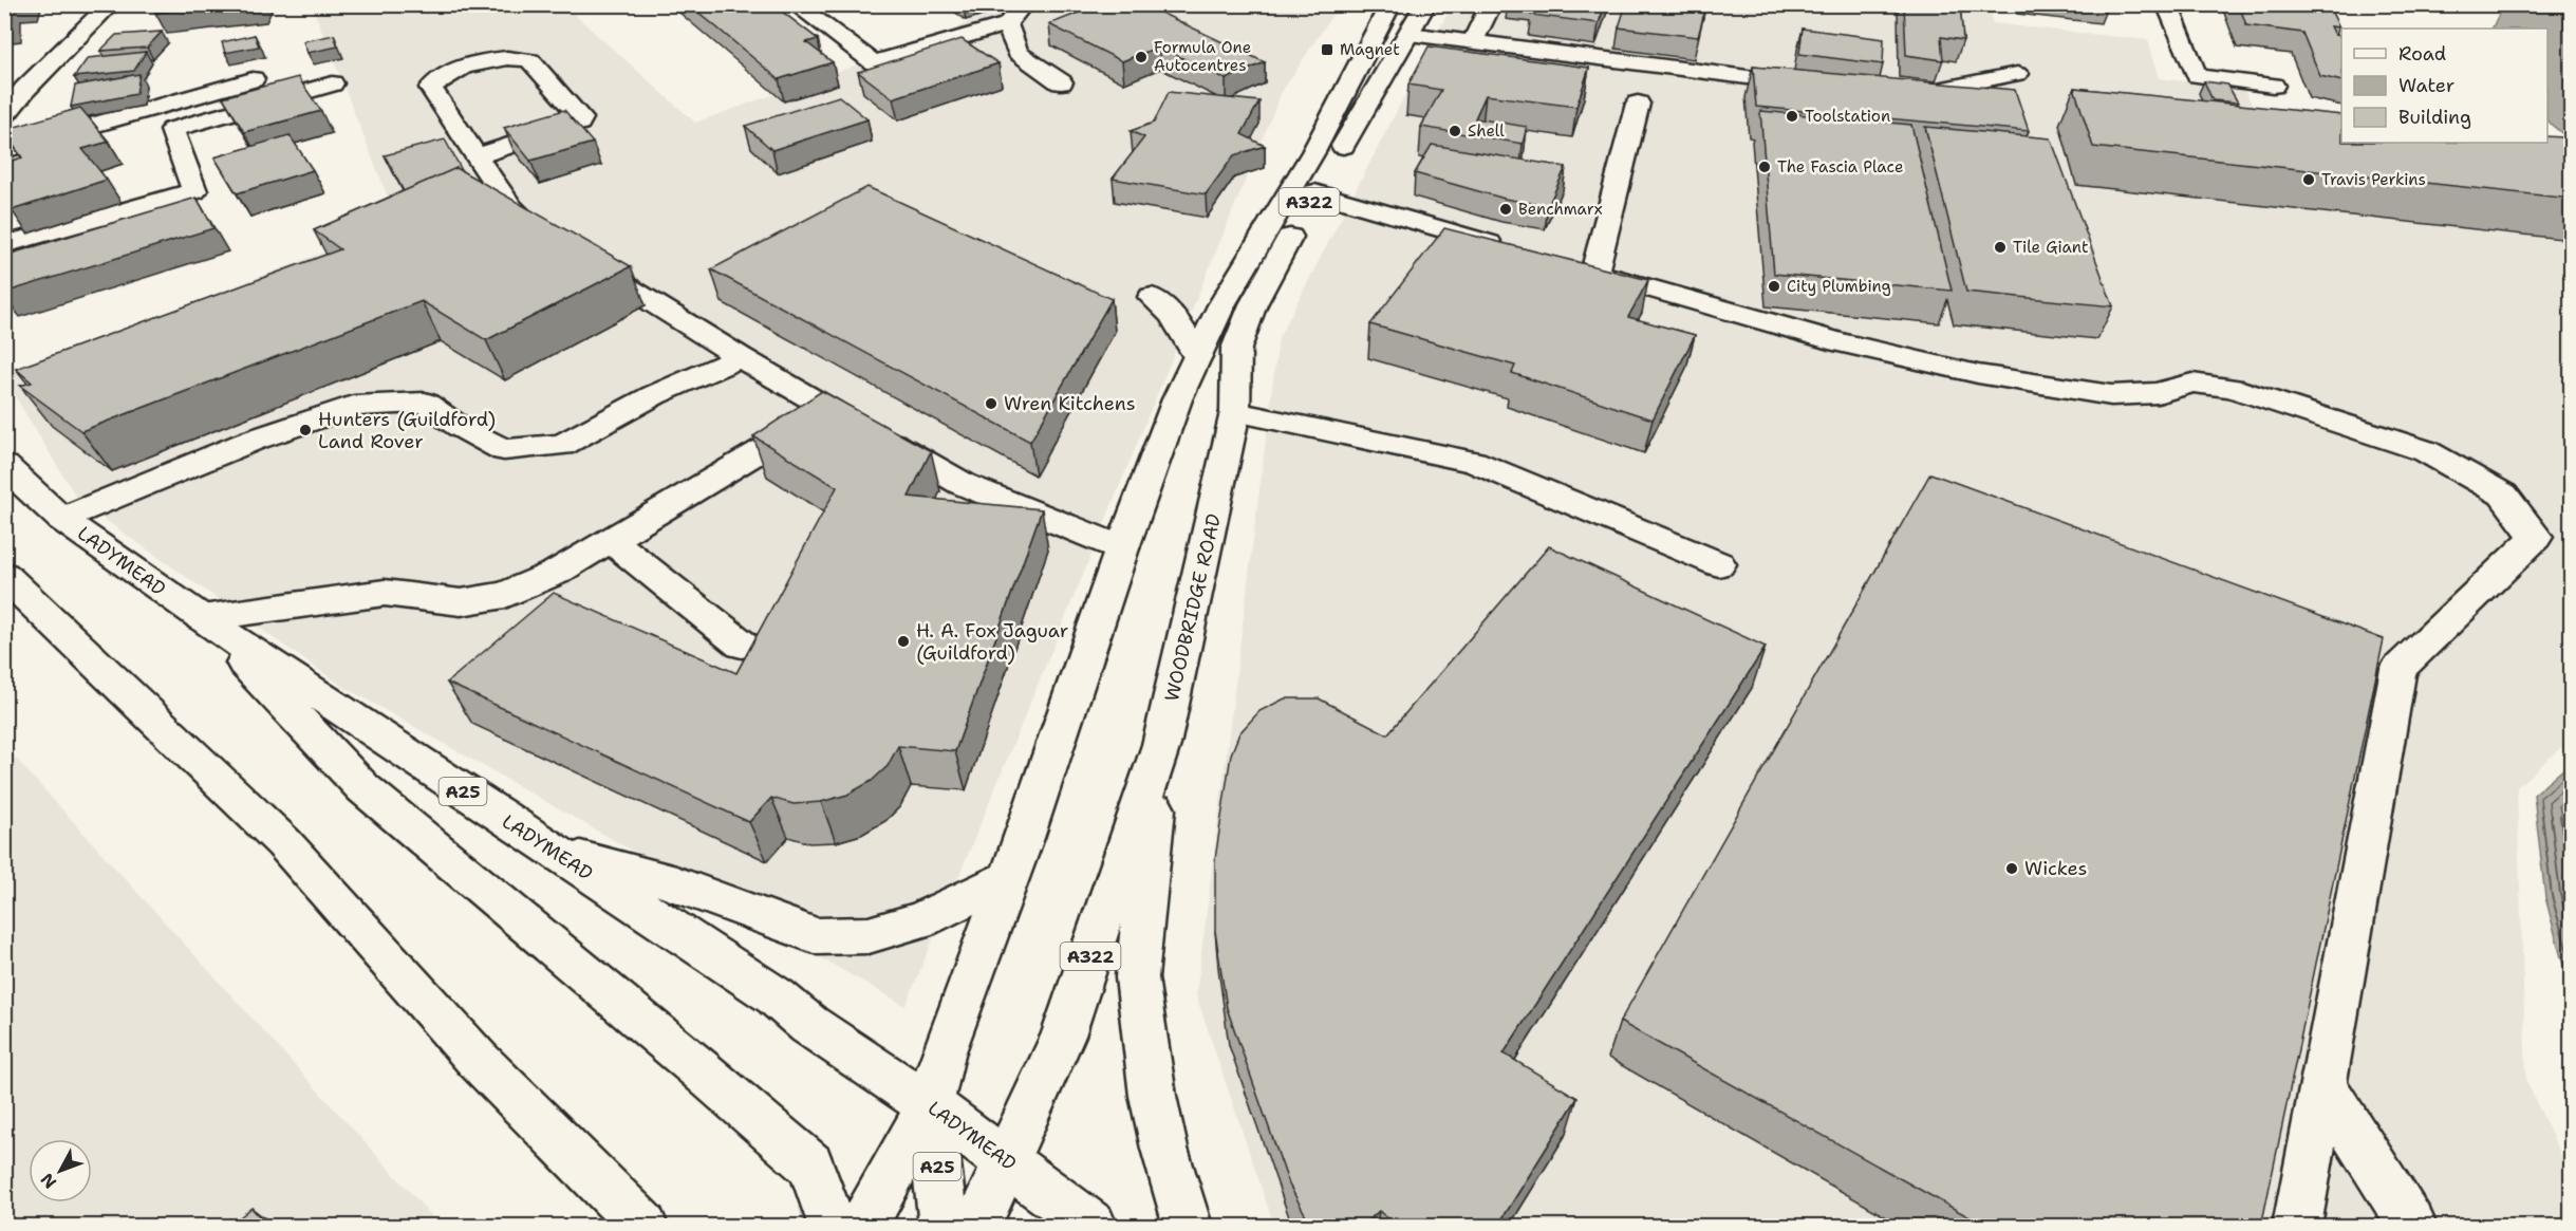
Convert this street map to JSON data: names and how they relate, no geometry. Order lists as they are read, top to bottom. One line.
{"streets":{"main road":["A322","LADYMEAD","WOODBRIDGE ROAD","A25"]},"crossings":[["A322","LADYMEAD"],["A322","A25"],["LADYMEAD","WOODBRIDGE ROAD"],["LADYMEAD","A25"]],"places":{"transit":["Magnet"],"other":["Formula One Autocentres","Toolstation","Shell","The Fascia Place","Travis Perkins","Benchmarx","Tile Giant","City Plumbing","Wren Kitchens","Hunters (Guildford) Land Rover","H. A. Fox Jaguar (Guildford)","Wickes"]},"legend":["Road","Water","Building"],"north":"bottom left"}
